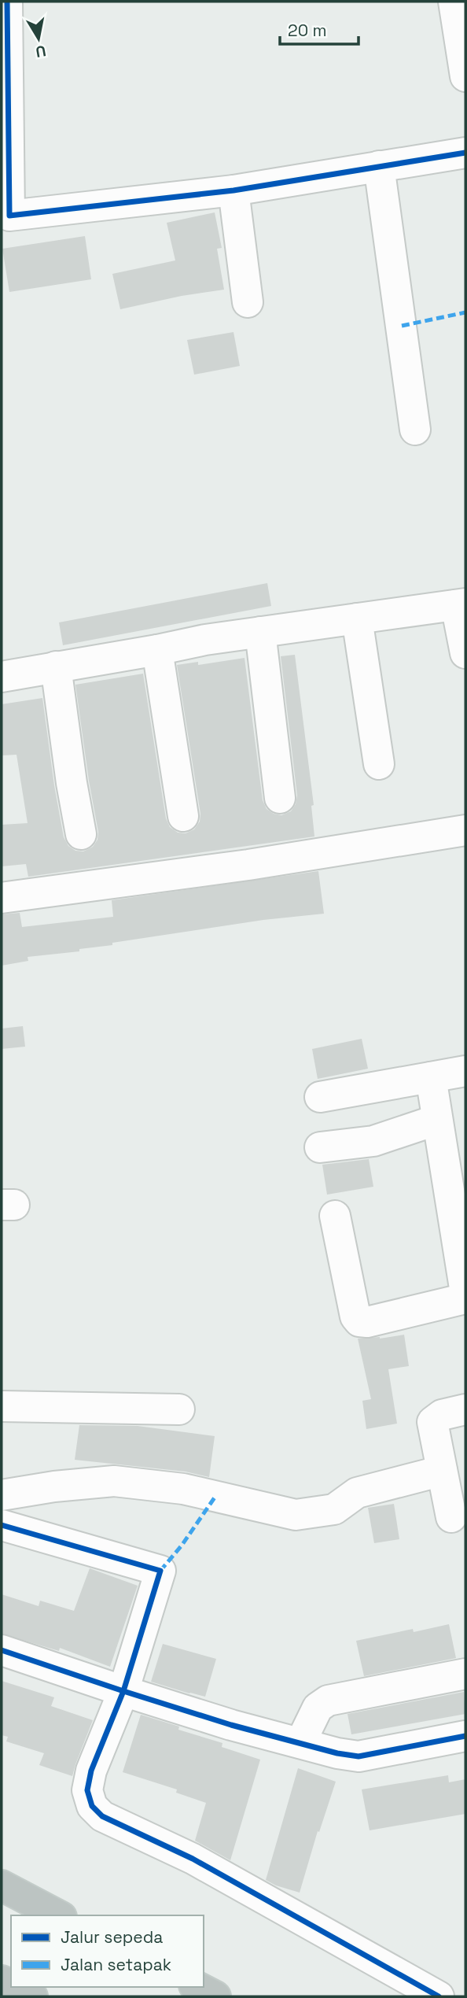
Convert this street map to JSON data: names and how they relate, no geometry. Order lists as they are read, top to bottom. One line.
{"legend":["Jalur sepeda","Jalan setapak"],"scale_bar":"20 m","north":"bottom"}
